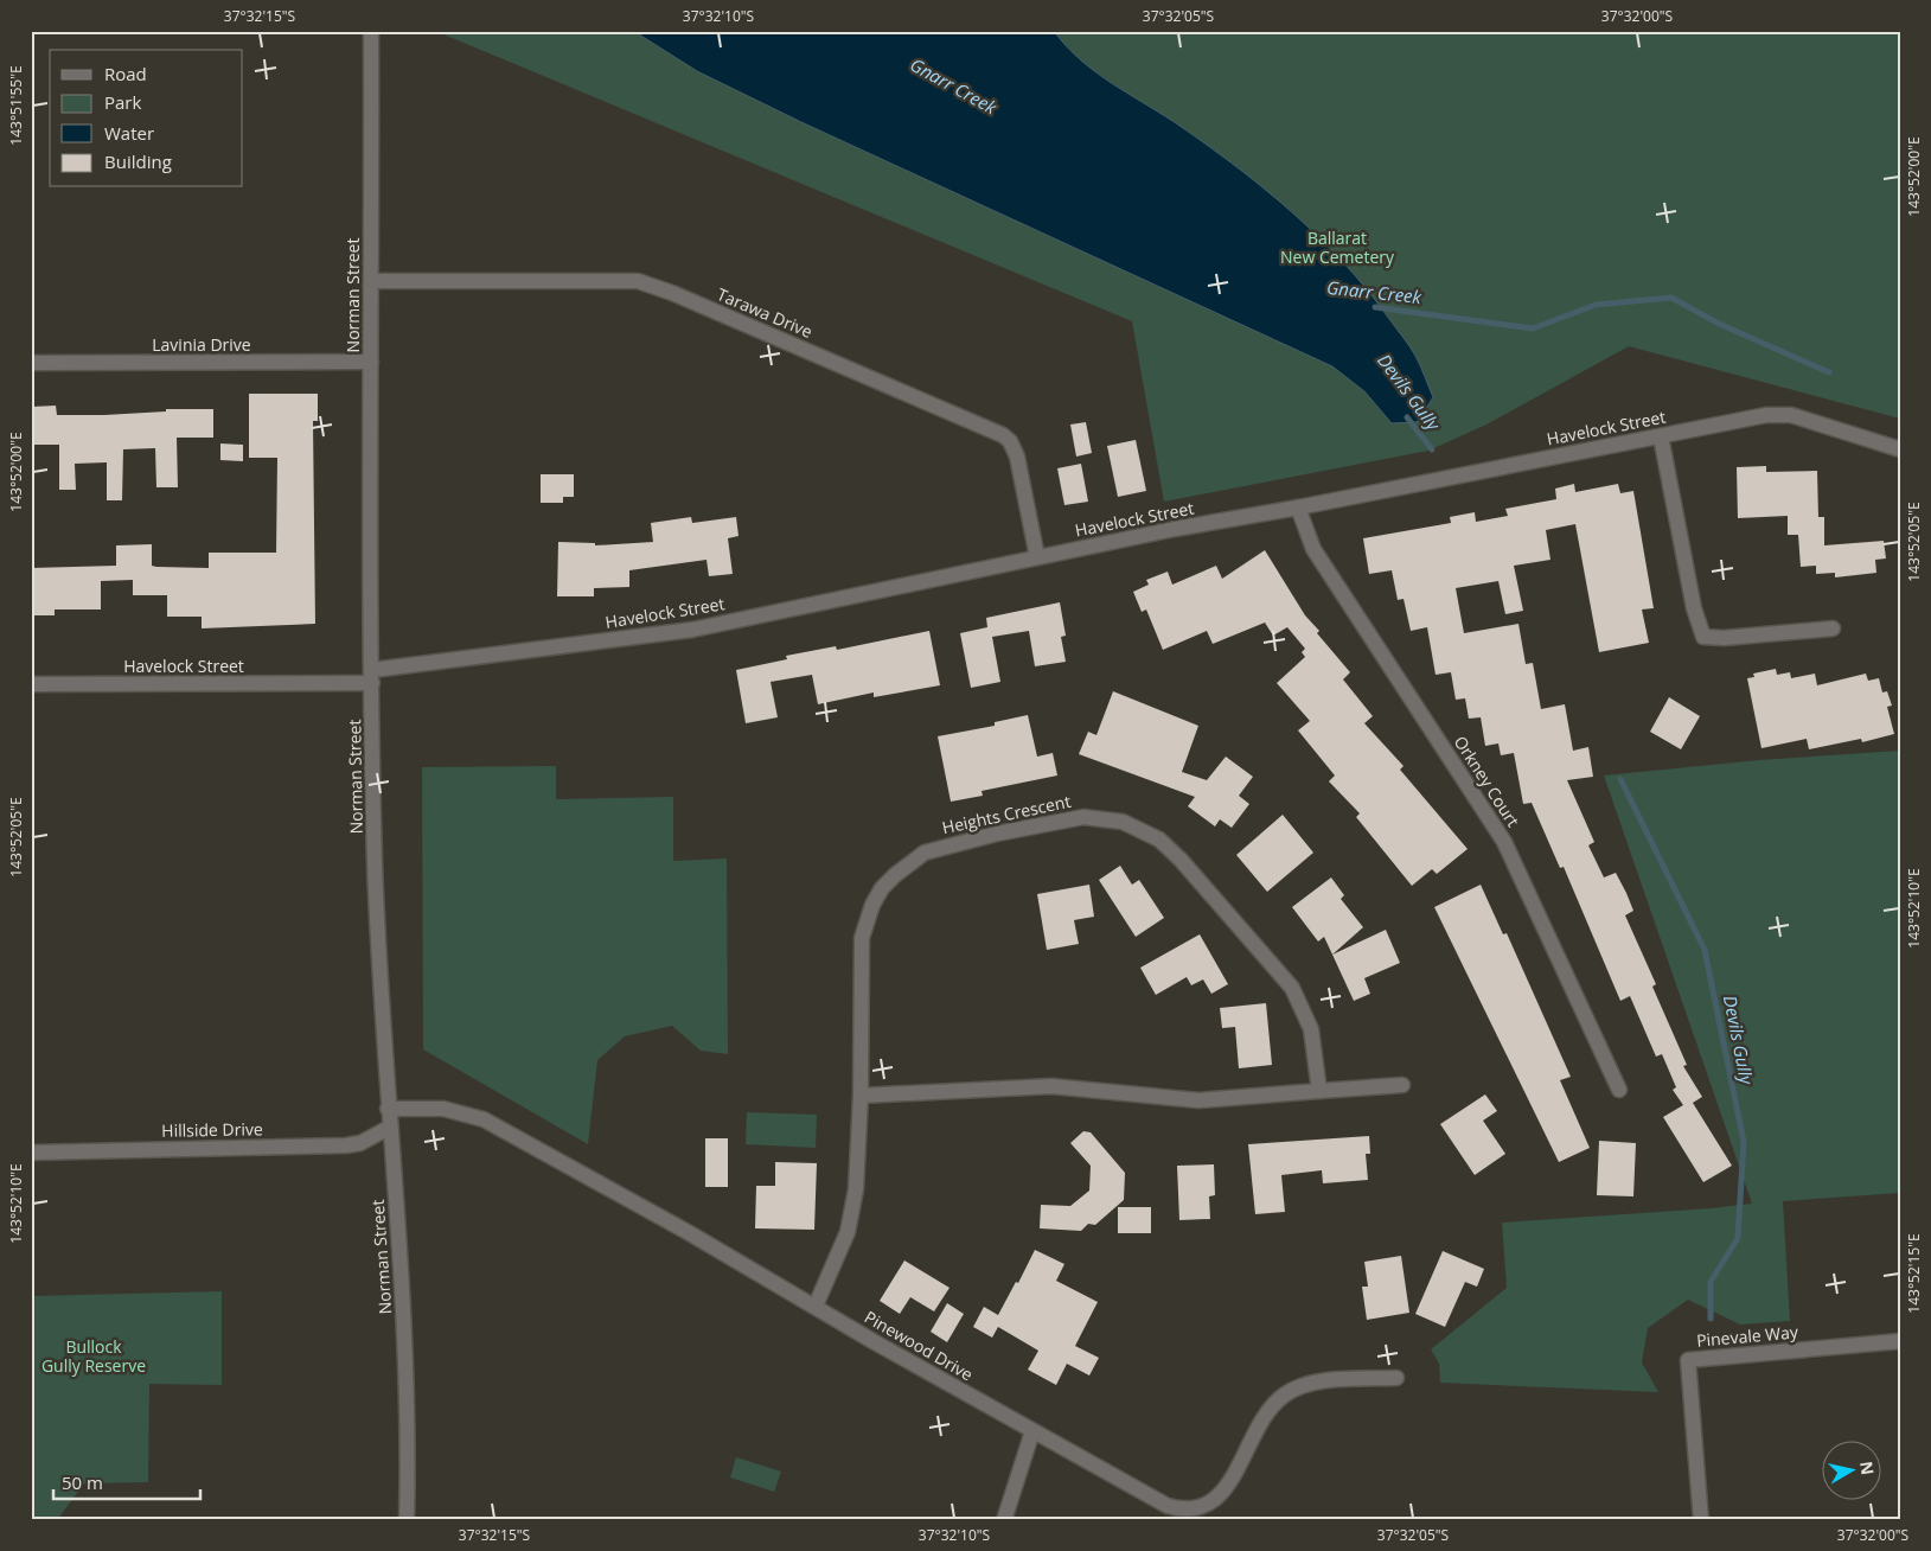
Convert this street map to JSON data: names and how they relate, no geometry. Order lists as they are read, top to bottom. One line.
{"streets":{"street":["Norman Street","Tarawa Drive","Lavinia Drive","Havelock Street","Orkney Court","Heights Crescent","Hillside Drive","Pinevale Way","Pinewood Drive"]},"crossings":[["Norman Street","Tarawa Drive"],["Norman Street","Lavinia Drive"],["Norman Street","Havelock Street"],["Norman Street","Hillside Drive"],["Norman Street","Pinewood Drive"],["Tarawa Drive","Havelock Street"],["Havelock Street","Orkney Court"],["Heights Crescent","Pinewood Drive"]],"water":["Gnarr Creek","Devils Gully"],"parks":["Ballarat New Cemetery","Bullock Gully Reserve"],"legend":["Road","Park","Water","Building"],"scale_bar":"50 m","north":"right","coordinates":["37°32'15\"S","37°32'10\"S","37°32'05\"S","37°32'00\"S","143°51'55\"E","143°52'00\"E","143°52'05\"E","143°52'10\"E","143°52'15\"E"]}
